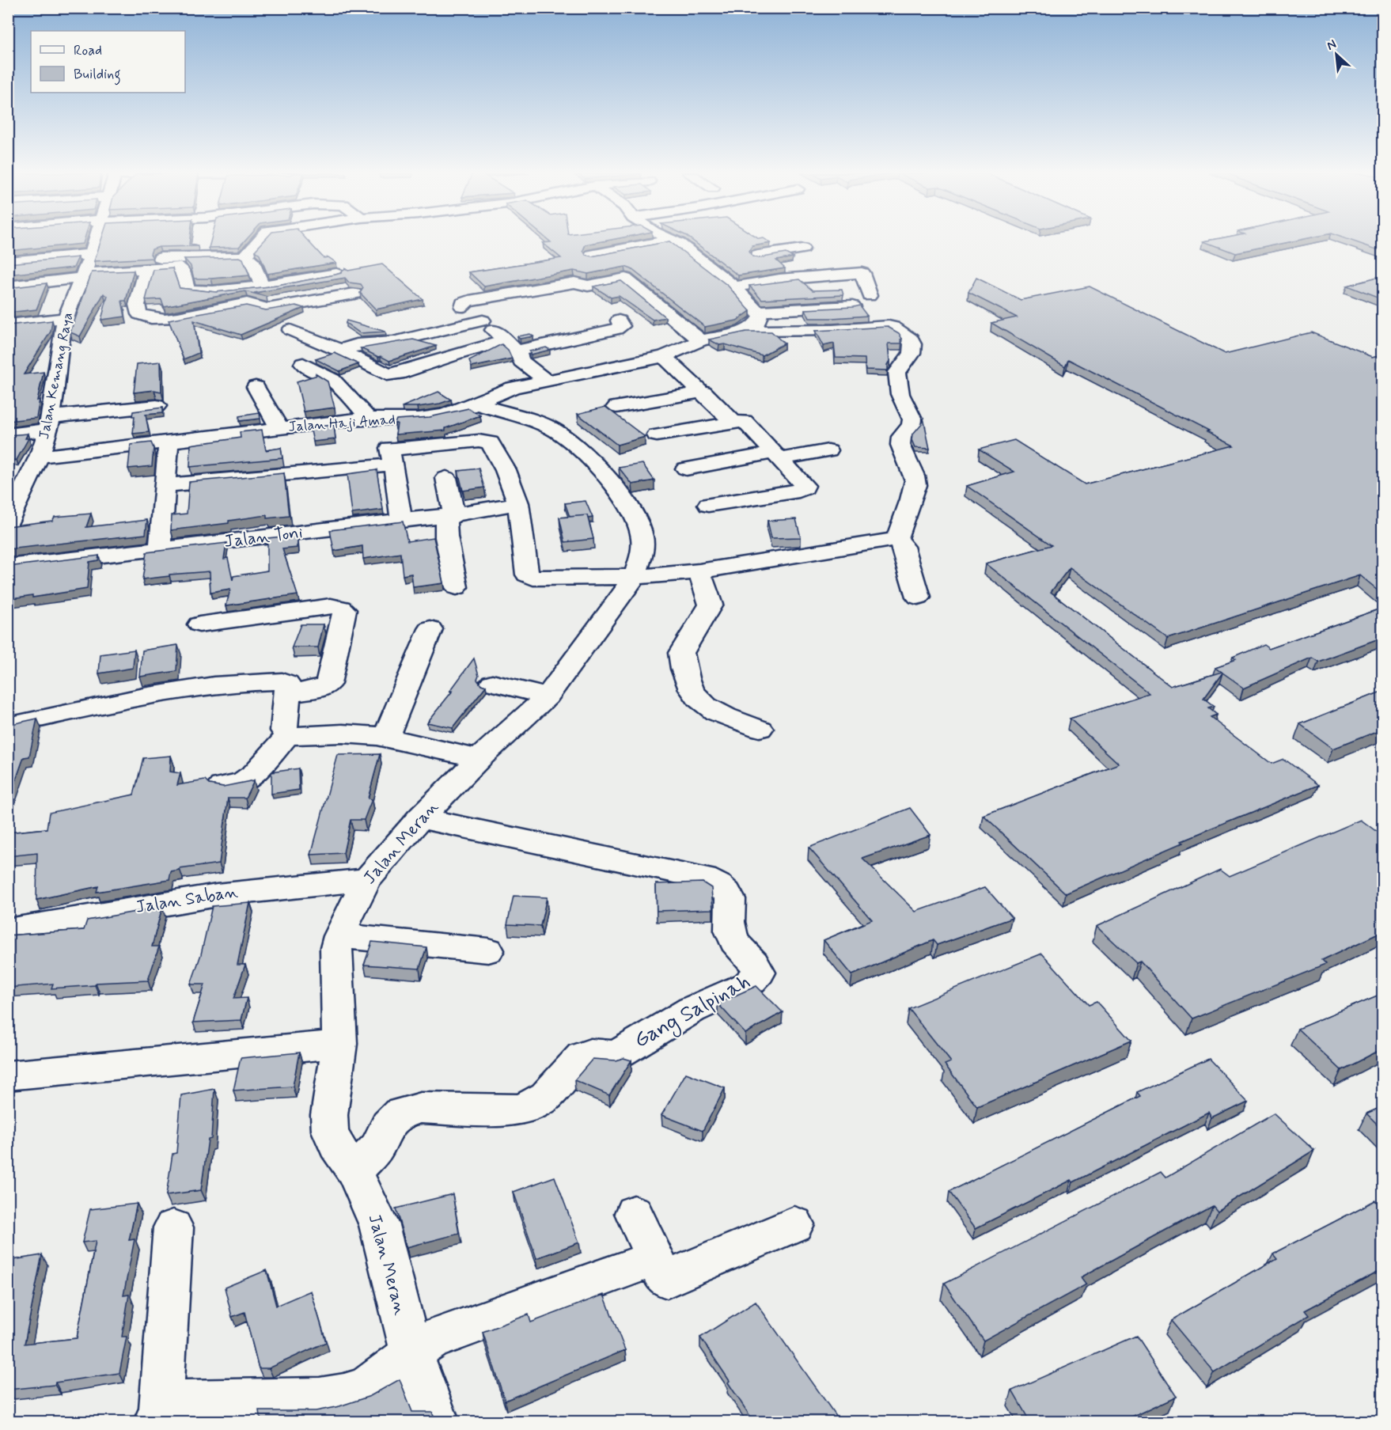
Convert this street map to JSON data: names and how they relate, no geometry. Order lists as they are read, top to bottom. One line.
{"streets":{"street":["Jalan Kemang Raya","Jalan Haji Amad","Jalan Toni","Jalan Meran","Jalan Saban","Gang Salpinah"]},"crossings":[["Jalan Kemang Raya","Jalan Haji Amad"],["Jalan Haji Amad","Jalan Meran"],["Jalan Meran","Jalan Saban"],["Jalan Meran","Gang Salpinah"]],"legend":["Road","Building"],"north":"top left"}
